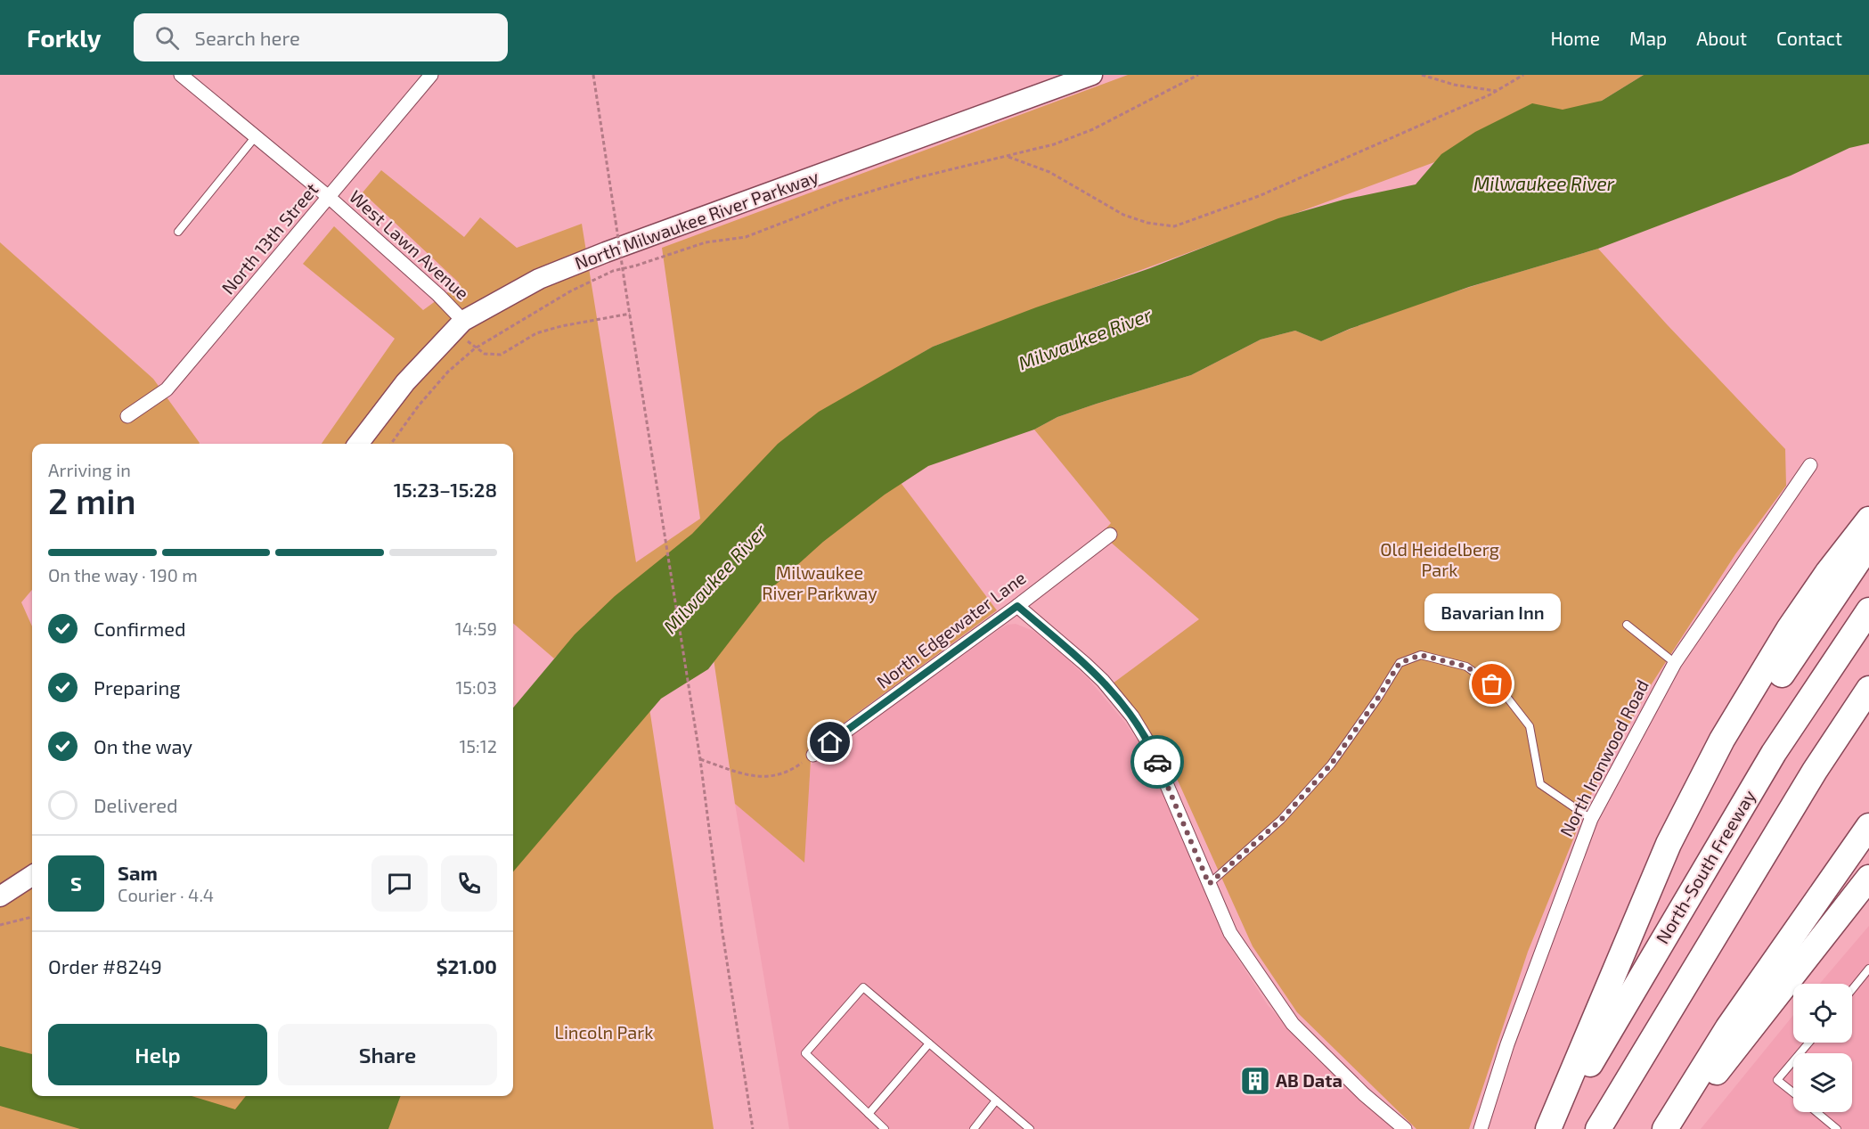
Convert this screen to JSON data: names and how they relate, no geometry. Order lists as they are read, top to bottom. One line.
{"streets":{"highway":["North-South Freeway"],"street":["North Milwaukee River Parkway","North 13th Street","West Lawn Avenue","North Edgewater Lane","North Ironwood Road"]},"crossings":[["North Milwaukee River Parkway","West Lawn Avenue"],["North 13th Street","West Lawn Avenue"]],"water":["Milwaukee River"],"parks":["Old Heidelberg Park","Milwaukee River Parkway","Lincoln Park"],"places":{"other":["Bavarian Inn"],"building":["AB Data"]},"page":{"header":"Forkly","search":"Search here","nav":["Home","Map","About","Contact"],"heading":["2 min","Arriving in","15:23–15:28"],"panel":["Sam","Courier · 4.4","Order #8249","$21.00"],"bar":"On the way · 190 m","bubble":"Bavarian Inn","list":[["Confirmed","14:59"],["Preparing","15:03"],["On the way","15:12"],"Delivered"],"round":"S","buttons":["Help","Share"]}}
